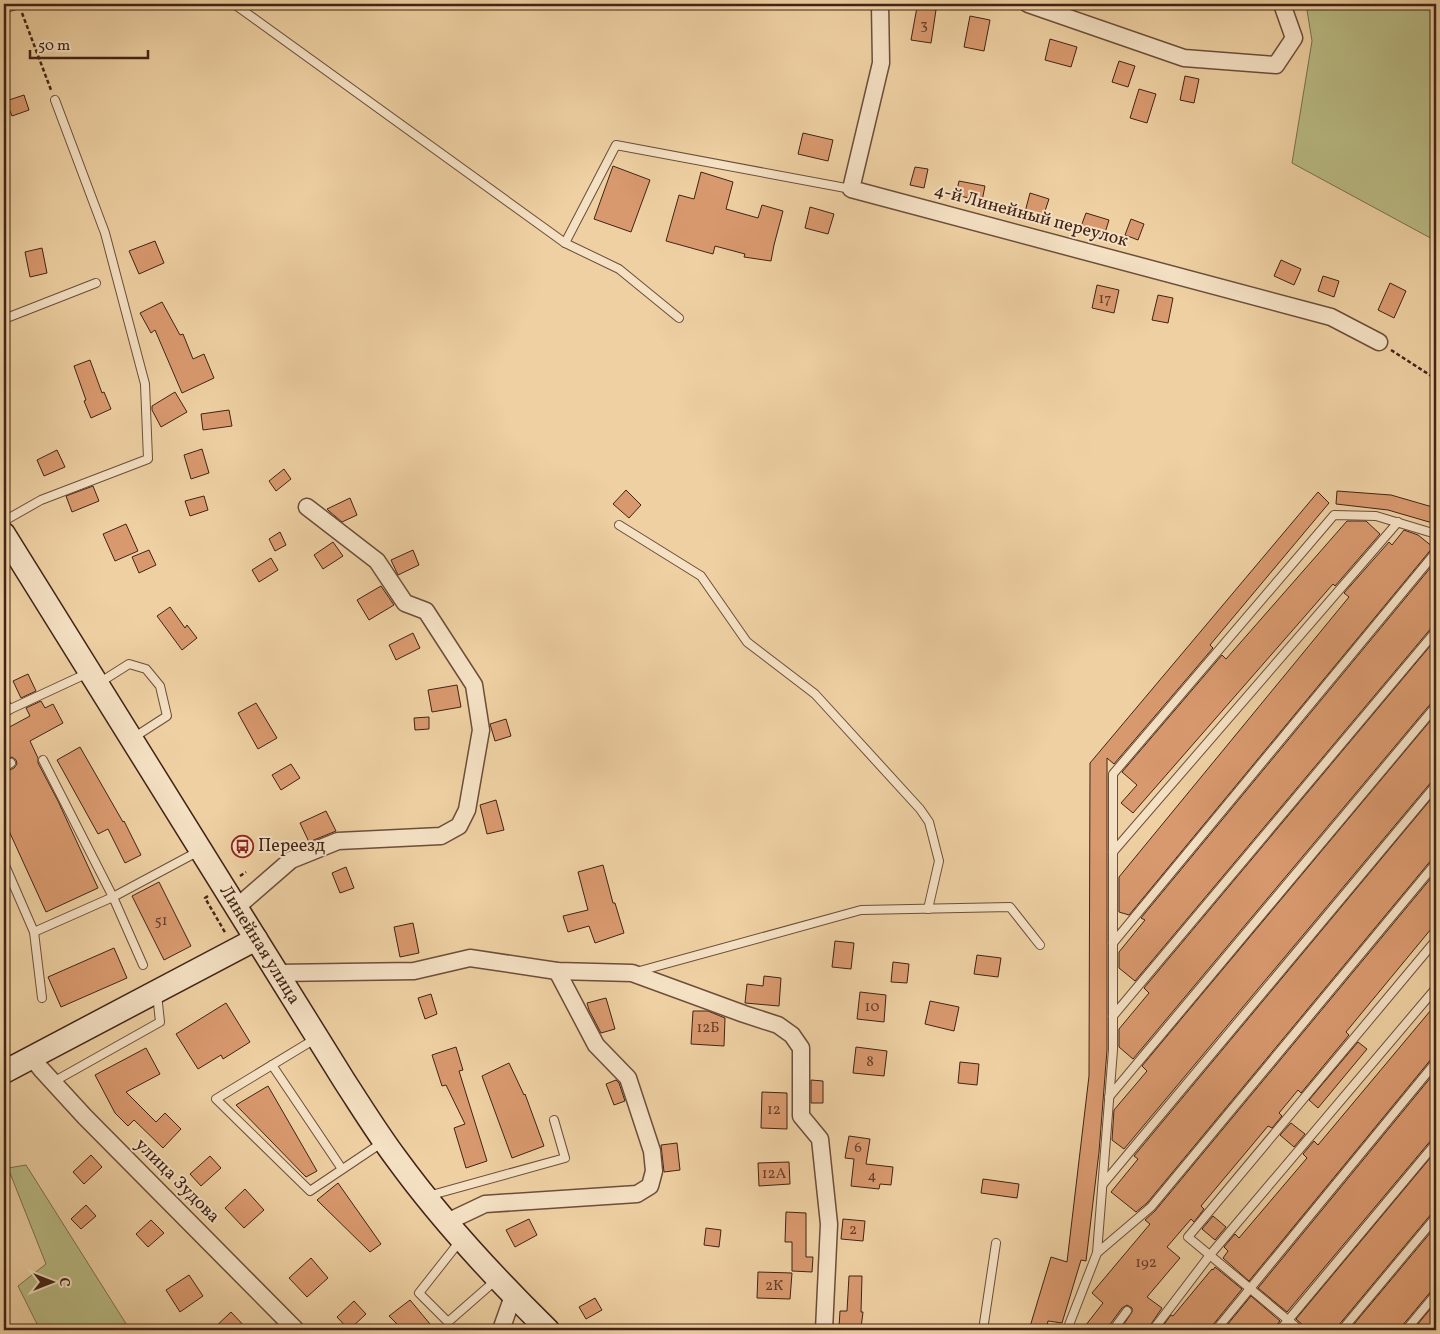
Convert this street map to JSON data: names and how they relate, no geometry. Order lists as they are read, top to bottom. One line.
{"streets":{"street":["4-й Линейный переулок","Линейная улица","улица Зудова"]},"places":{"bus stop":["Переезд"]},"house_numbers":["3","17","51","10","12Б","8","12","6","12А","4","2","192","2К"],"scale_bar":"50 m","north":"right"}
